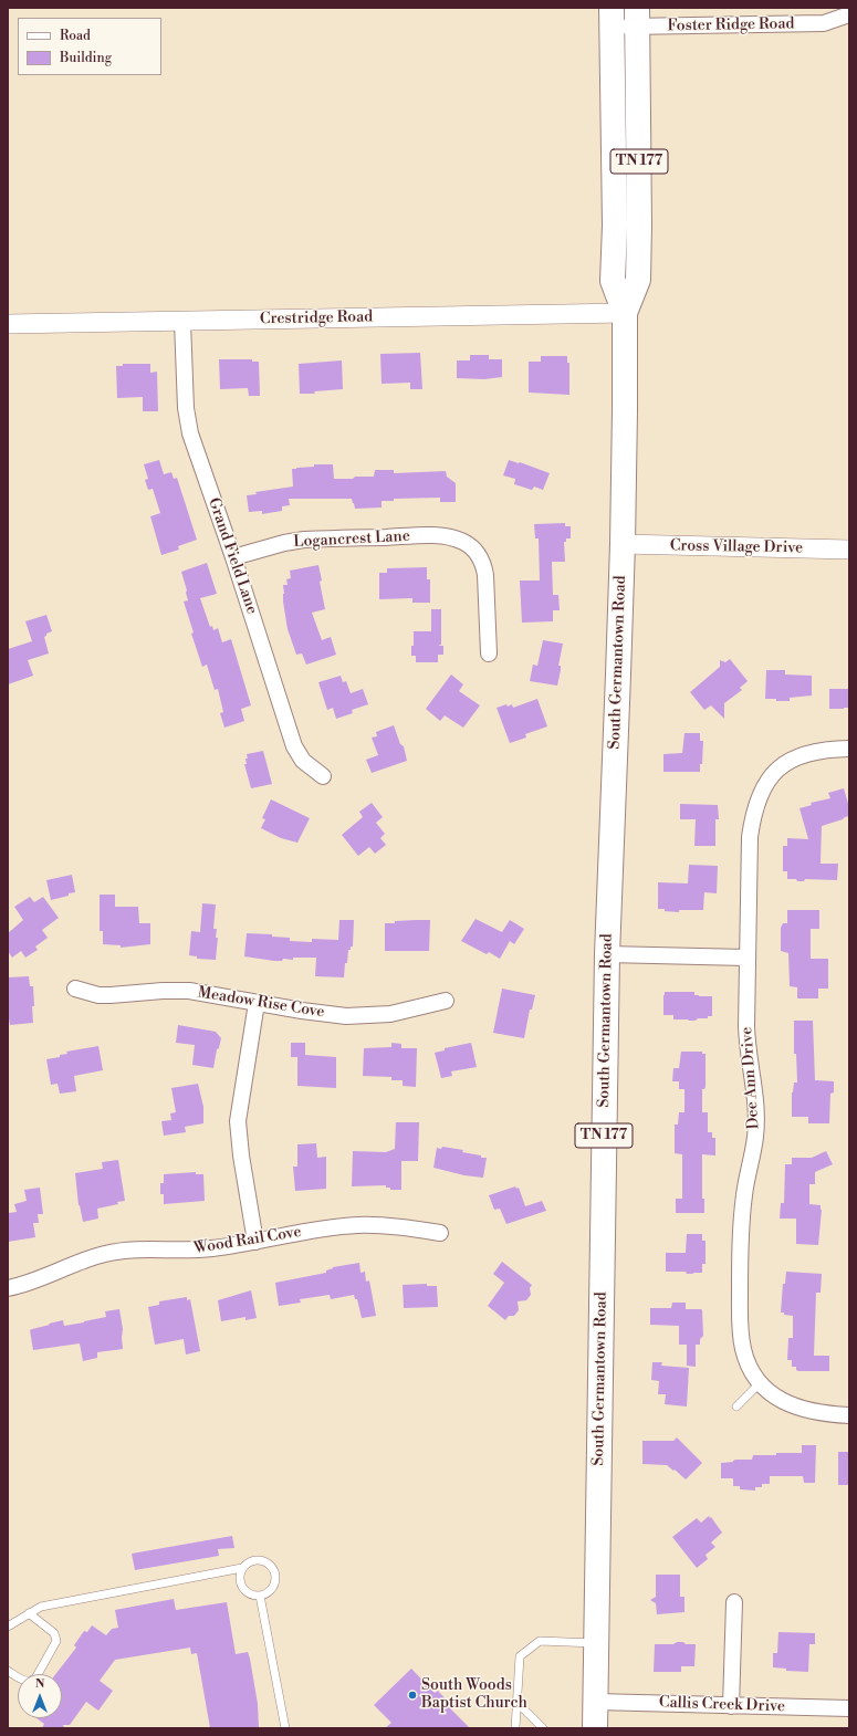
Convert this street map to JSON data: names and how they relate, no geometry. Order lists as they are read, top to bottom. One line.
{"streets":{"main road":["TN 177","South Germantown Road"],"street":["Foster Ridge Road","Crestridge Road","Logancrest Lane","Cross Village Drive","Grand Field Lane","Meadow Rise Cove","Dee Ann Drive","Wood Rail Cove","Callis Creek Drive"]},"crossings":[["Foster Ridge Road","South Germantown Road"],["Crestridge Road","Grand Field Lane"],["Crestridge Road","South Germantown Road"],["Logancrest Lane","Grand Field Lane"],["Cross Village Drive","South Germantown Road"],["South Germantown Road","Callis Creek Drive"]],"places":["South Woods Baptist Church"],"legend":["Road","Building"],"north":"top"}
